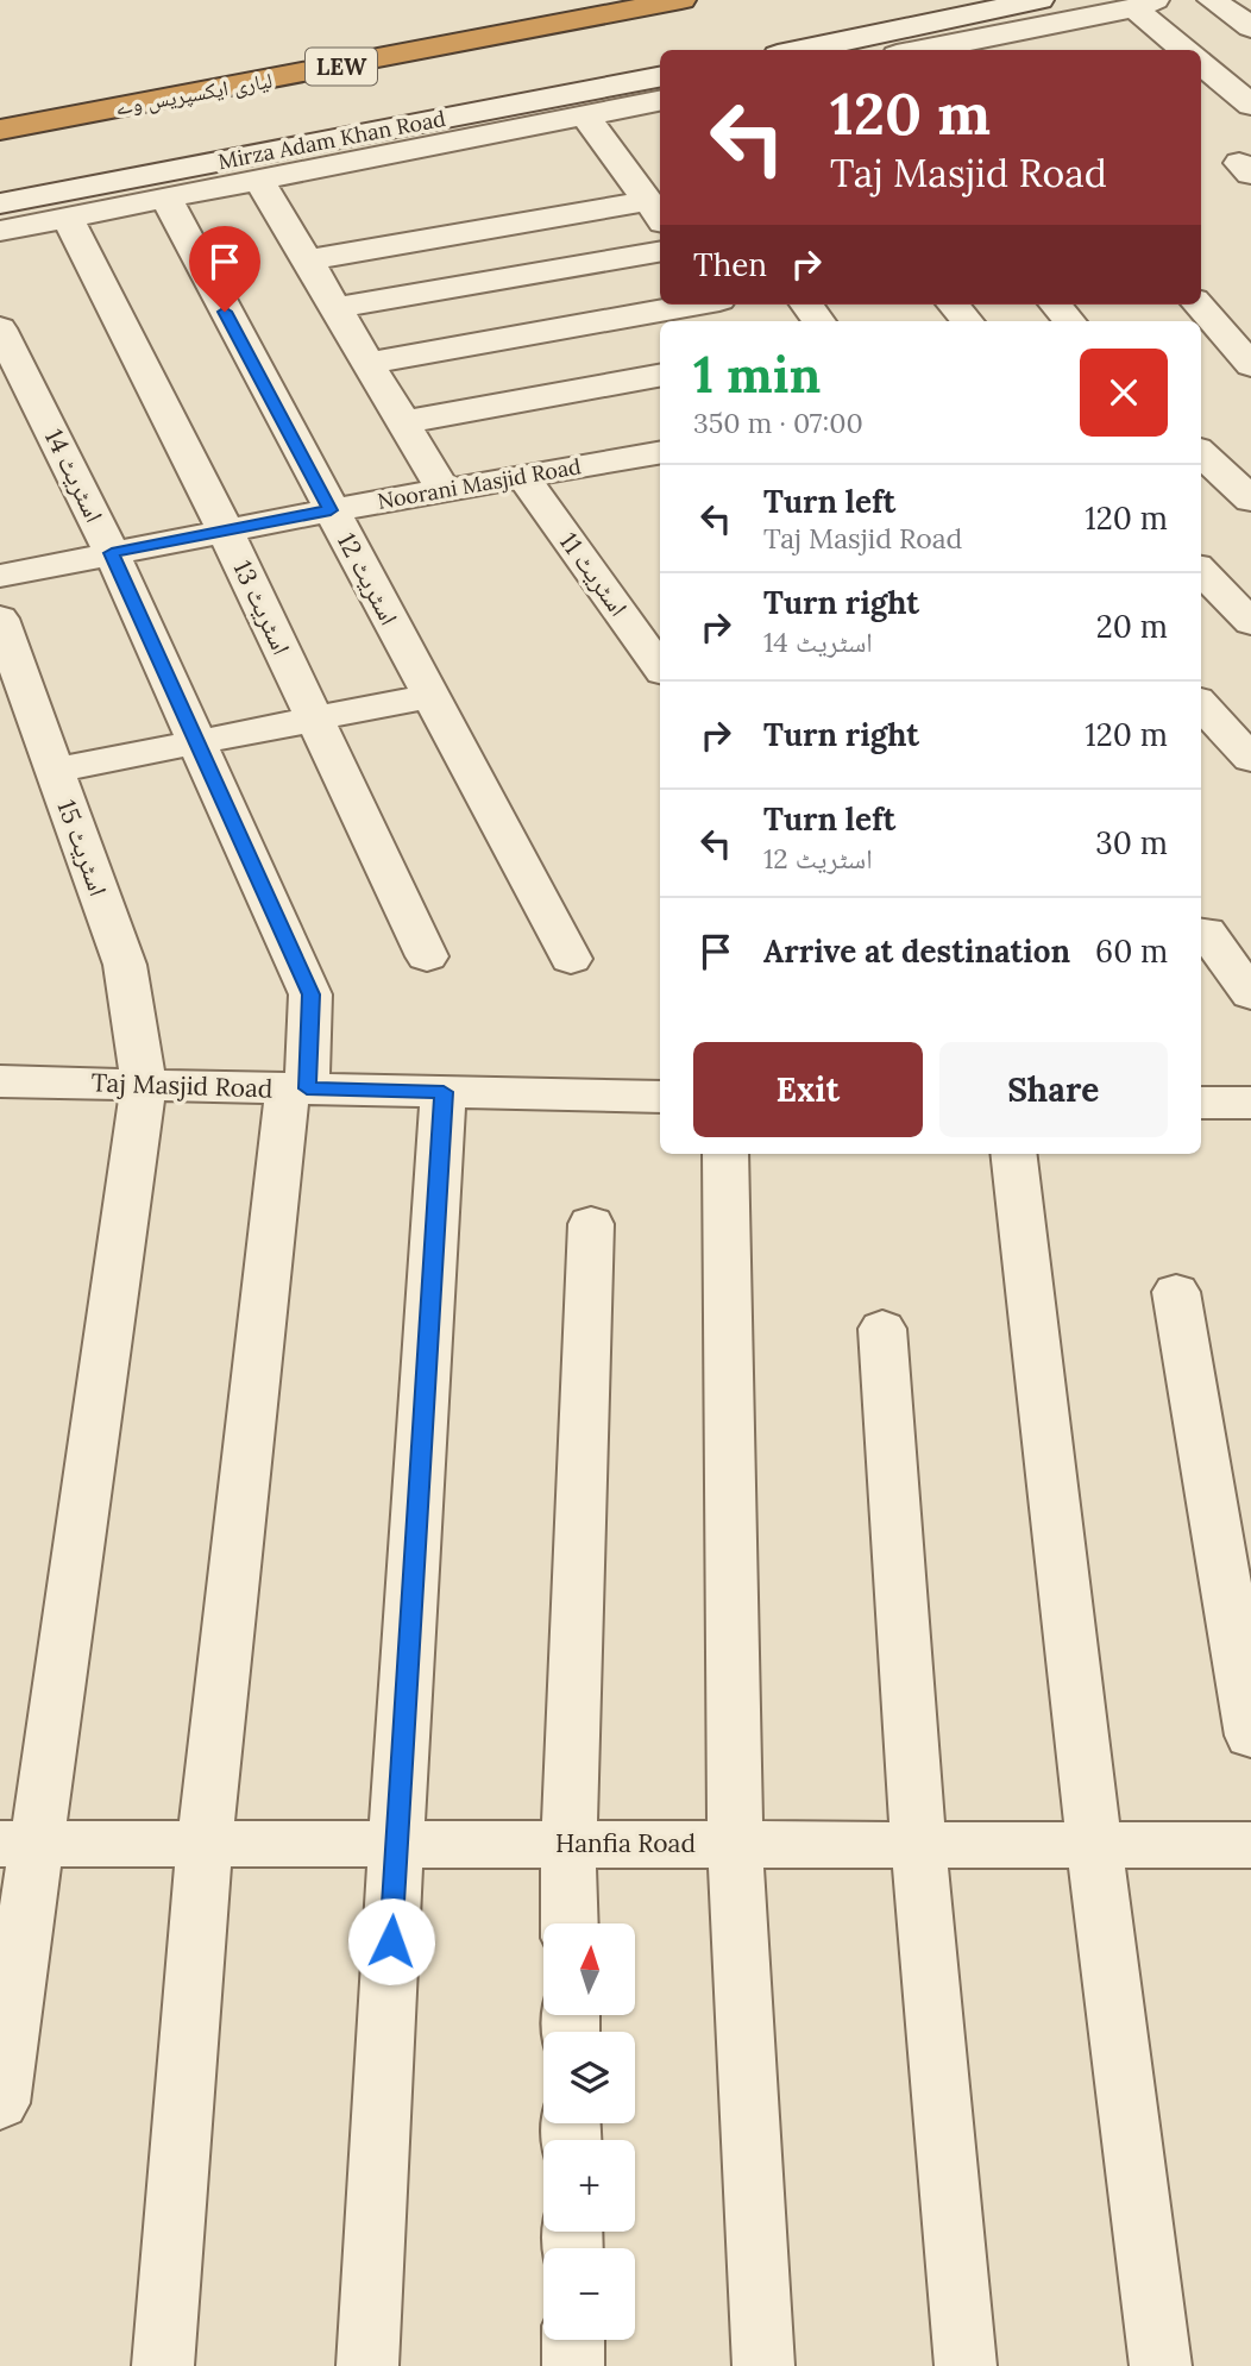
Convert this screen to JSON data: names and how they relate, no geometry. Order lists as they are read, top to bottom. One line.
{"streets":{"highway":["LEW","لیاری ایکسپریس وے"],"street":["Mirza Adam Khan Road","اسٹریٹ 14","Noorani Masjid Road","اسٹریٹ 11","اسٹریٹ 12","اسٹریٹ 13","اسٹریٹ 15","Taj Masjid Road","Hanfia Road"]},"crossings":[["اسٹریٹ 14","Noorani Masjid Road"],["اسٹریٹ 14","Taj Masjid Road"],["اسٹریٹ 14","Hanfia Road"],["Noorani Masjid Road","اسٹریٹ 11"],["Noorani Masjid Road","اسٹریٹ 12"],["Noorani Masjid Road","اسٹریٹ 13"],["اسٹریٹ 15","Taj Masjid Road"],["اسٹریٹ 15","Hanfia Road"]],"north":"top","page":{"turn":["120 m","Taj Masjid Road"],"then":"Then","heading":["1 min","350 m · 07:00"],"list":[{"name":"Turn left","note":"Taj Masjid Road","value":"120 m"},{"name":"Turn right","note":"اسٹریٹ 14","value":"20 m"},{"name":"Turn right","value":"120 m"},{"name":"Turn left","note":"اسٹریٹ 12","value":"30 m"},{"name":"Arrive at destination","value":"60 m"}],"buttons":["Exit","Share"],"map_buttons":["+","−"]}}
